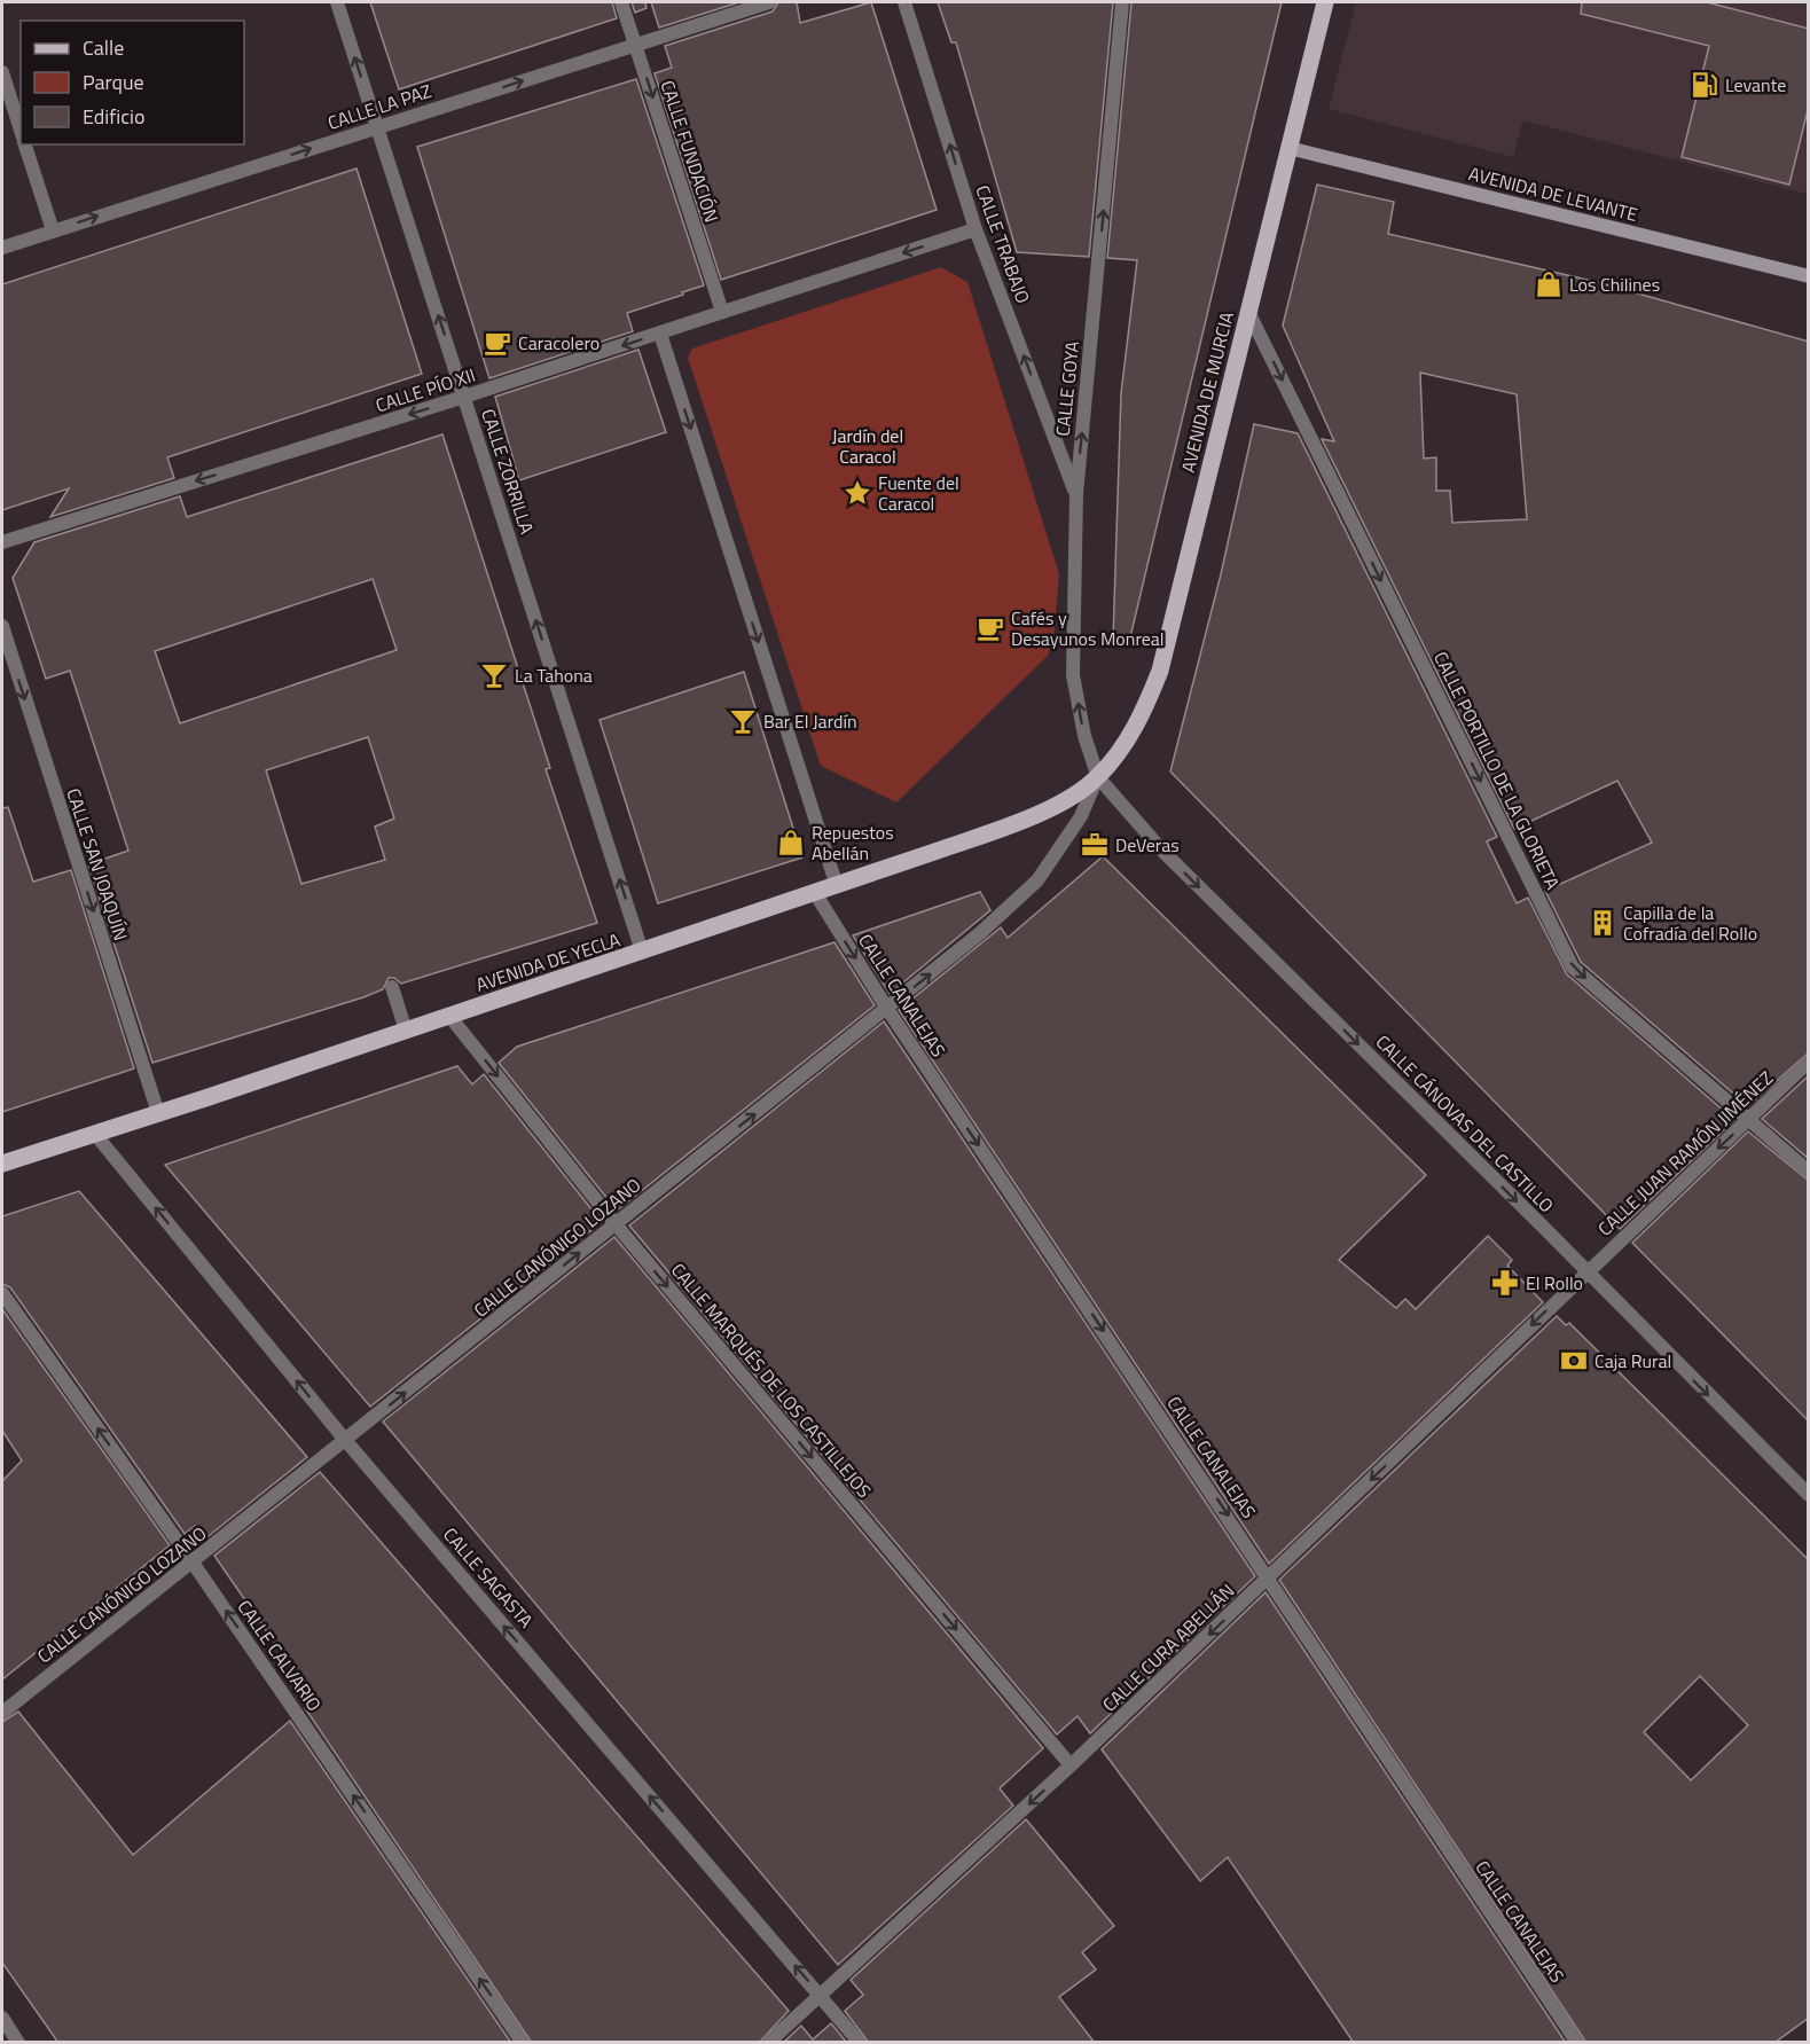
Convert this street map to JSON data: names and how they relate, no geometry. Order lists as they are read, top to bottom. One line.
{"streets":{"main road":["AVENIDA DE LEVANTE","AVENIDA DE MURCIA","AVENIDA DE YECLA"],"street":["CALLE LA PAZ","CALLE FUNDACIÓN","CALLE TRABAJO","CALLE GOYA","CALLE PÍO XII","CALLE ZORRILLA","CALLE PORTILLO DE LA GLORIETA","CALLE SAN JOAQUÍN","CALLE CANALEJAS","CALLE CÁNOVAS DEL CASTILLO","CALLE JUAN RAMÓN JIMÉNEZ","CALLE CANÓNIGO LOZANO","CALLE MARQUÉS DE LOS CASTILLEJOS","CALLE SAGASTA","CALLE CURA ABELLÁN","CALLE CALVARIO"]},"crossings":[["CALLE LA PAZ","CALLE FUNDACIÓN"],["CALLE LA PAZ","CALLE ZORRILLA"],["CALLE FUNDACIÓN","CALLE PÍO XII"],["AVENIDA DE LEVANTE","AVENIDA DE MURCIA"],["CALLE TRABAJO","CALLE GOYA"],["CALLE TRABAJO","CALLE PÍO XII"],["CALLE GOYA","AVENIDA DE MURCIA"],["CALLE GOYA","AVENIDA DE YECLA"],["CALLE GOYA","CALLE CÁNOVAS DEL CASTILLO"],["CALLE GOYA","CALLE CANÓNIGO LOZANO"],["CALLE PÍO XII","CALLE ZORRILLA"],["AVENIDA DE MURCIA","CALLE PORTILLO DE LA GLORIETA"],["AVENIDA DE MURCIA","AVENIDA DE YECLA"],["AVENIDA DE MURCIA","CALLE CÁNOVAS DEL CASTILLO"],["AVENIDA DE MURCIA","CALLE CANÓNIGO LOZANO"],["CALLE ZORRILLA","AVENIDA DE YECLA"],["CALLE PORTILLO DE LA GLORIETA","CALLE JUAN RAMÓN JIMÉNEZ"],["CALLE SAN JOAQUÍN","AVENIDA DE YECLA"],["AVENIDA DE YECLA","CALLE CANALEJAS"],["AVENIDA DE YECLA","CALLE CÁNOVAS DEL CASTILLO"],["AVENIDA DE YECLA","CALLE CANÓNIGO LOZANO"],["AVENIDA DE YECLA","CALLE MARQUÉS DE LOS CASTILLEJOS"],["AVENIDA DE YECLA","CALLE SAGASTA"],["CALLE CANALEJAS","CALLE CANÓNIGO LOZANO"],["CALLE CANALEJAS","CALLE CURA ABELLÁN"],["CALLE CÁNOVAS DEL CASTILLO","CALLE JUAN RAMÓN JIMÉNEZ"],["CALLE CÁNOVAS DEL CASTILLO","CALLE CANÓNIGO LOZANO"],["CALLE CÁNOVAS DEL CASTILLO","CALLE CURA ABELLÁN"],["CALLE JUAN RAMÓN JIMÉNEZ","CALLE CURA ABELLÁN"],["CALLE CANÓNIGO LOZANO","CALLE MARQUÉS DE LOS CASTILLEJOS"],["CALLE CANÓNIGO LOZANO","CALLE SAGASTA"],["CALLE CANÓNIGO LOZANO","CALLE CALVARIO"],["CALLE MARQUÉS DE LOS CASTILLEJOS","CALLE CURA ABELLÁN"],["CALLE SAGASTA","CALLE CURA ABELLÁN"]],"one_way":["CALLE LA PAZ","CALLE FUNDACIÓN","CALLE TRABAJO","CALLE GOYA","CALLE PÍO XII","CALLE ZORRILLA","CALLE PORTILLO DE LA GLORIETA","CALLE SAN JOAQUÍN","CALLE CANALEJAS","CALLE CÁNOVAS DEL CASTILLO","CALLE JUAN RAMÓN JIMÉNEZ","CALLE CANÓNIGO LOZANO","CALLE MARQUÉS DE LOS CASTILLEJOS","CALLE SAGASTA","CALLE CURA ABELLÁN","CALLE CALVARIO"],"parks":["Jardín del Caracol"],"places":{"fuel station":["Levante"],"shop":["Los Chilines","Repuestos Abellán"],"cafe":["Caracolero","Cafés y Desayunos Monreal"],"place":["Fuente del Caracol"],"bar":["La Tahona","Bar El Jardín"],"office":["DeVeras"],"building":["Capilla de la Cofradía del Rollo"],"pharmacy":["El Rollo"],"bank":["Caja Rural"]},"legend":["Calle","Parque","Edificio"]}
